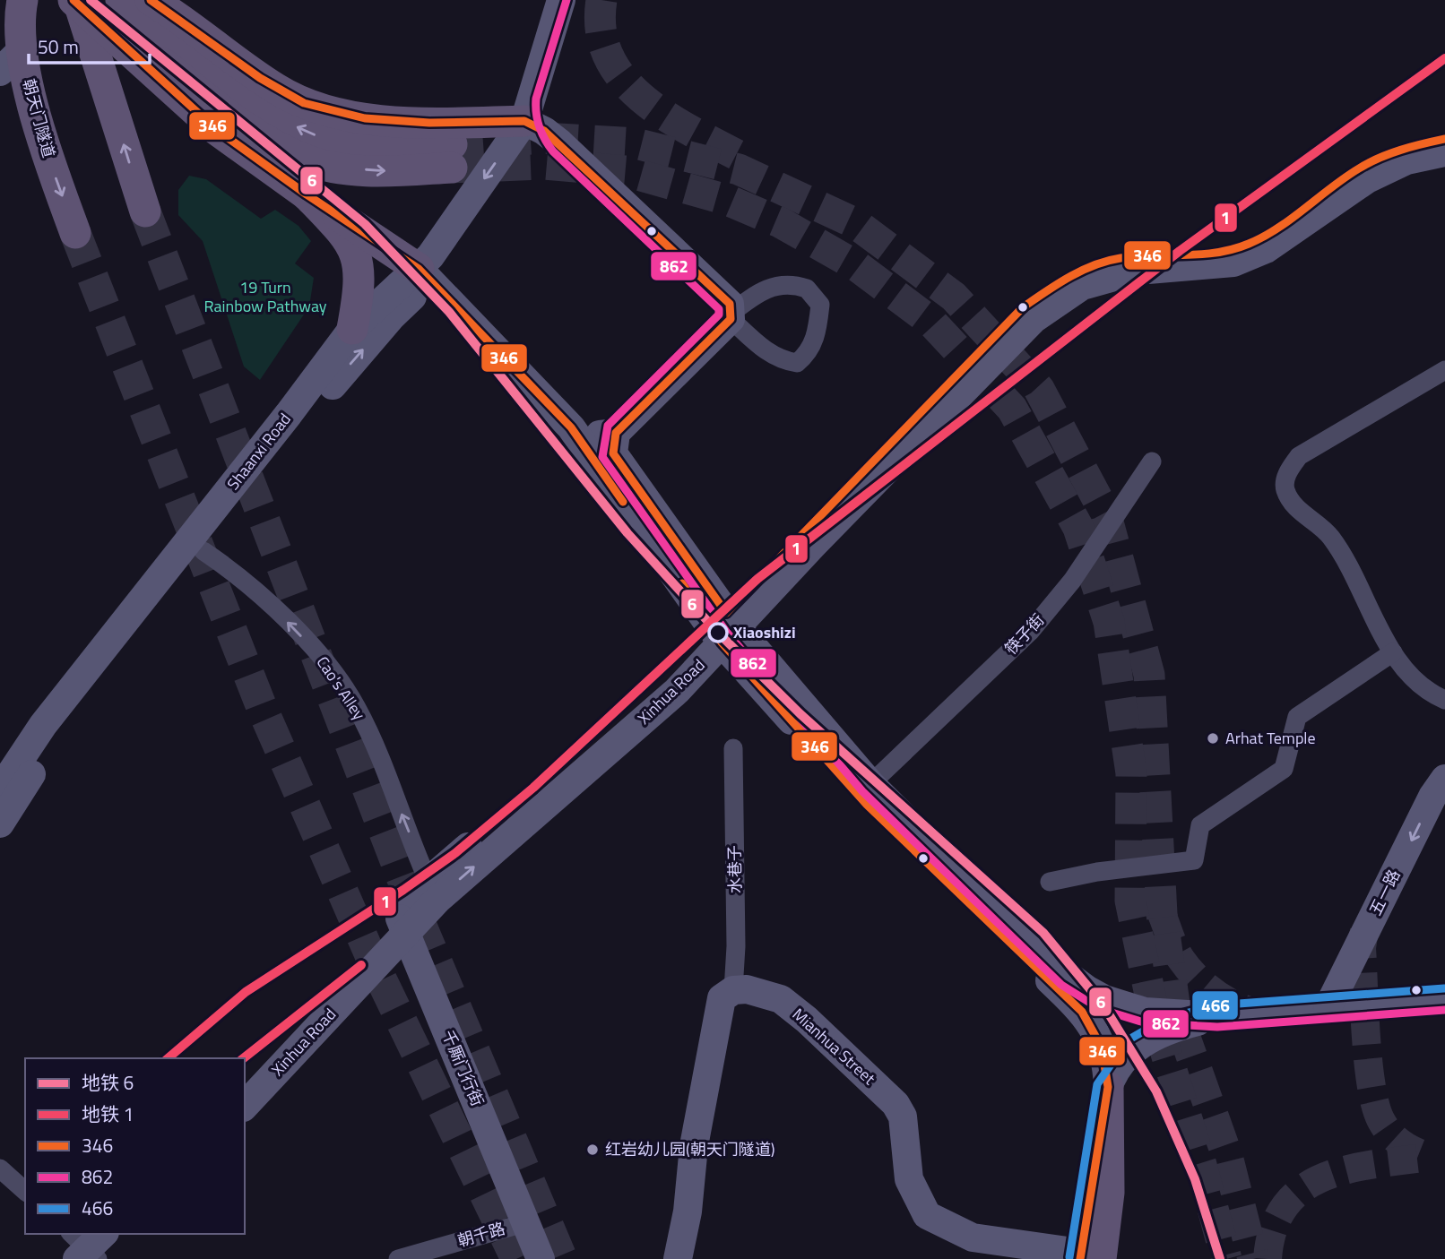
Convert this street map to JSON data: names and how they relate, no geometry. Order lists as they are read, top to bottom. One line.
{"streets":{"main road":["朝天门隧道","Shaanxi Road","Xinhua Road","五一路","Mianhua Street","千厮门行街"],"street":["筷子街","Cao's Alley","水巷子","朝千路"]},"crossings":[["Shaanxi Road","Cao's Alley"],["Cao's Alley","Xinhua Road"],["Xinhua Road","千厮门行街"],["水巷子","Mianhua Street"],["千厮门行街","朝千路"]],"one_way":["Cao's Alley","五一路"],"parks":["19 Turn Rainbow Pathway"],"places":["Xiaoshizi","Arhat Temple","红岩幼儿园(朝天门隧道)"],"lines":["metro line 6","transit line 346","transit line 862","metro line 1","transit line 466"],"legend":["地铁 6","地铁 1","346","862","466"],"scale_bar":"50 m"}
